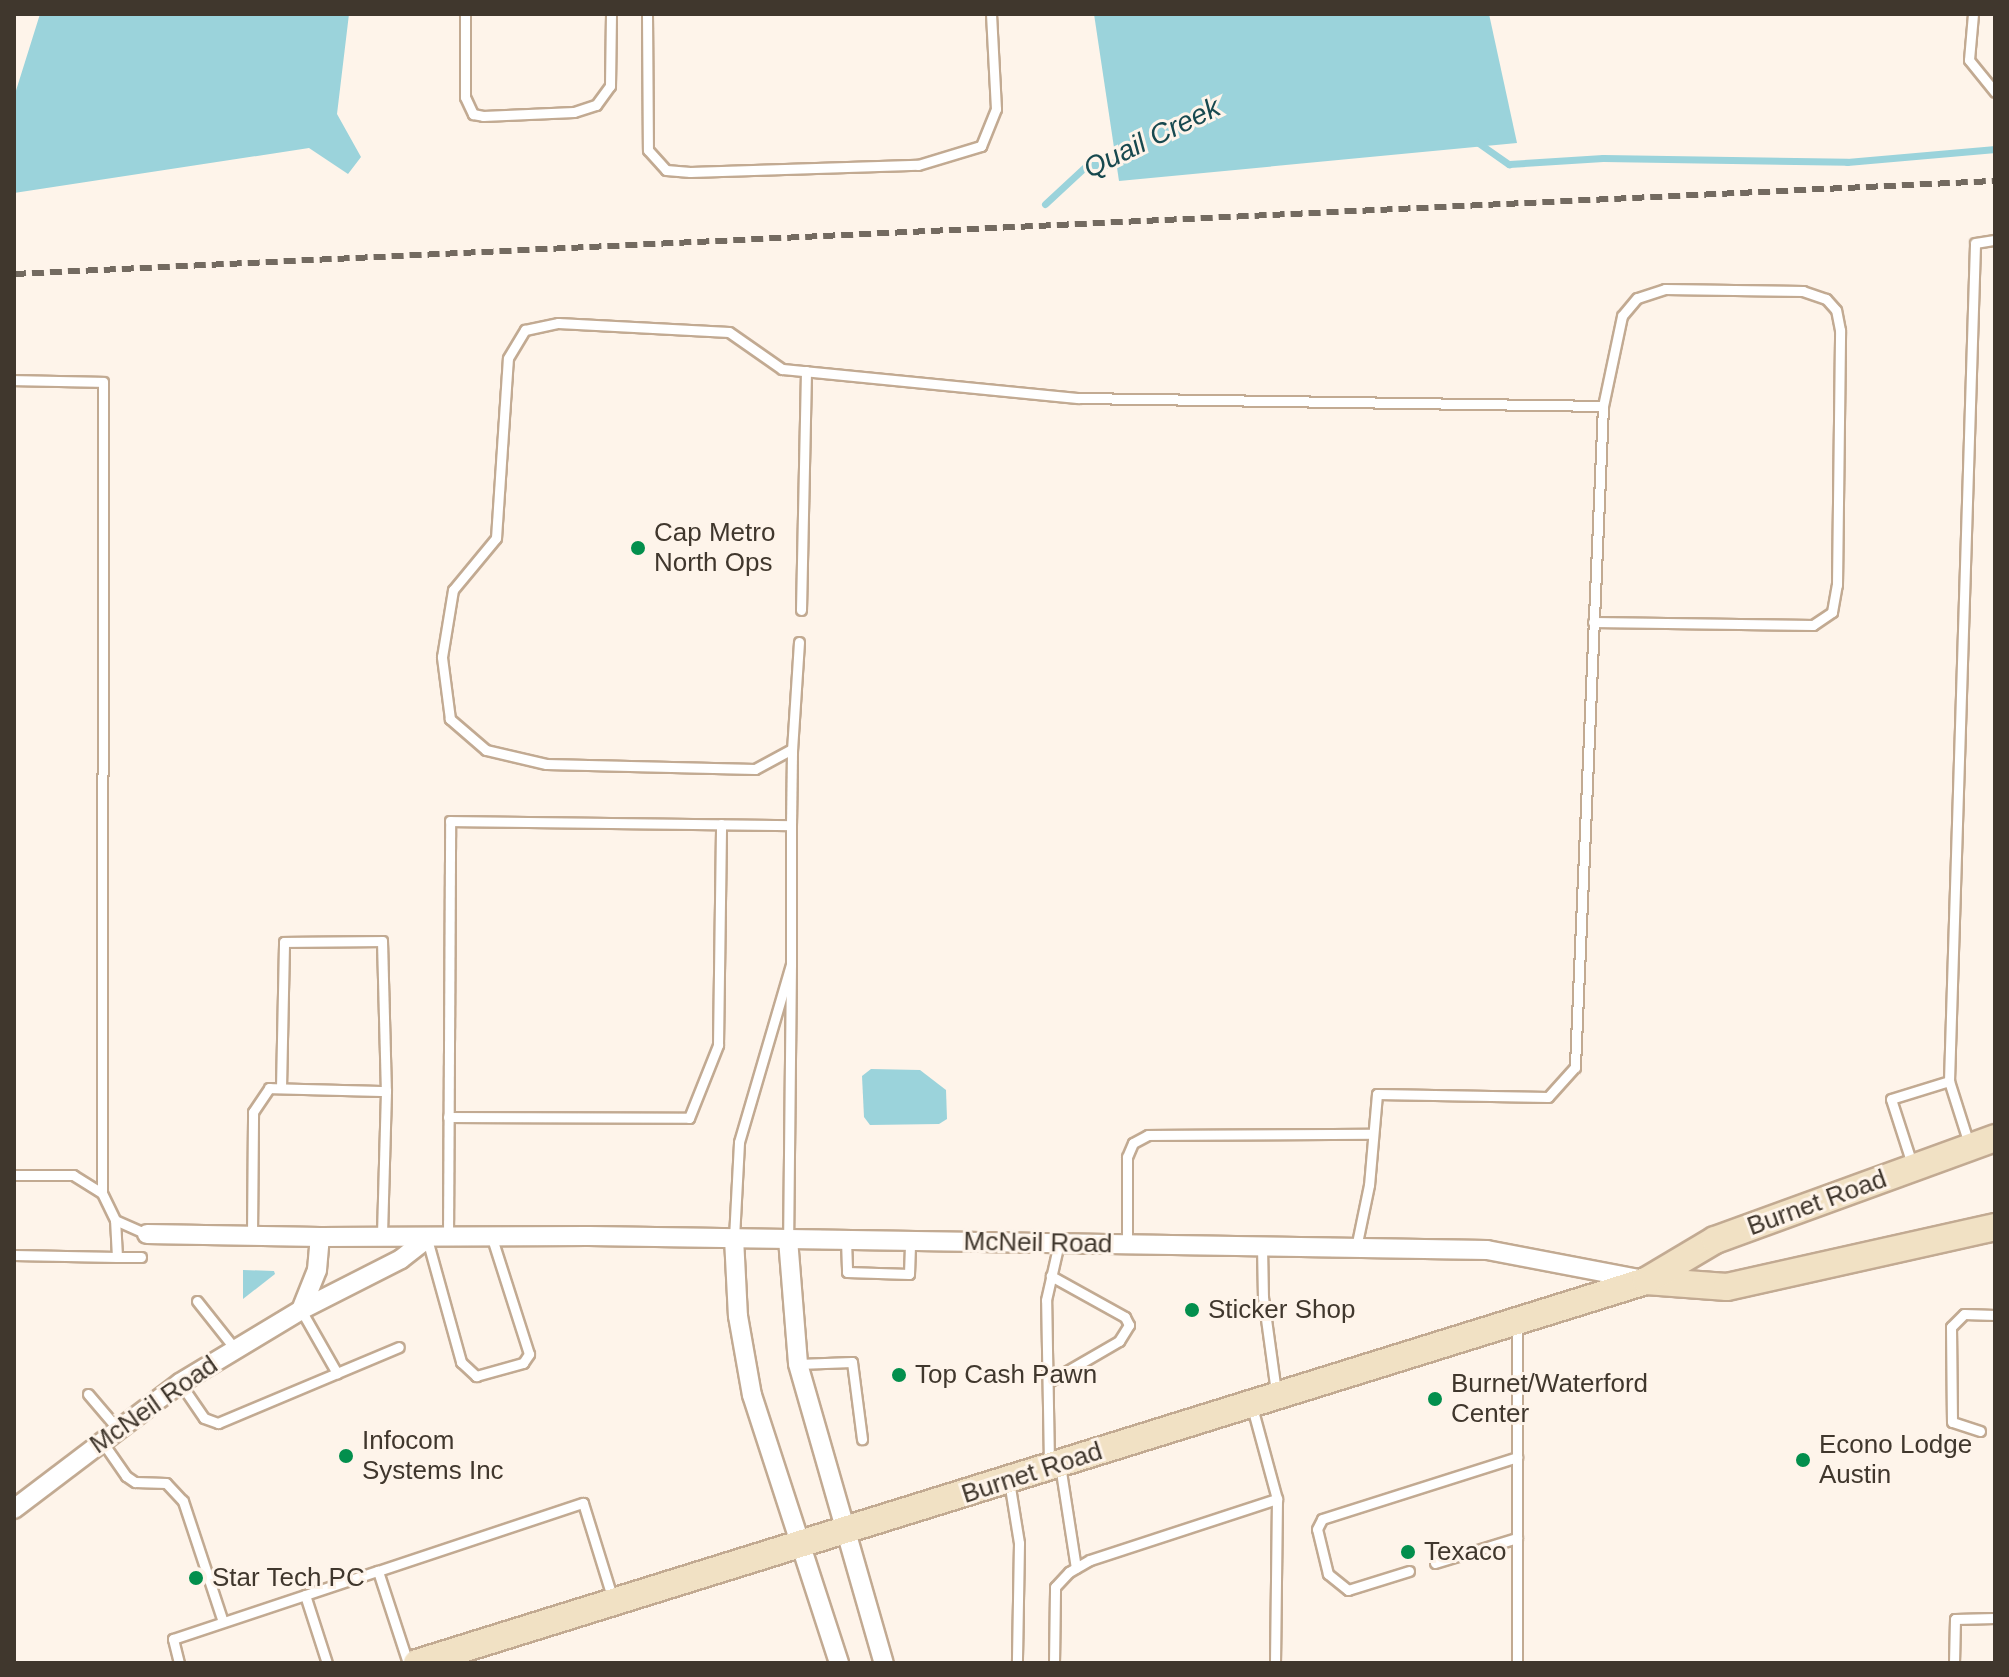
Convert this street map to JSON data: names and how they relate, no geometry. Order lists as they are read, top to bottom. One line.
{"streets":{"main road":["Burnet Road"],"street":["McNeil Road"]},"crossings":[["Burnet Road","McNeil Road"]],"water":["Quail Creek"],"places":["Cap Metro North Ops","Sticker Shop","Top Cash Pawn","Burnet/Waterford Center","Infocom Systems Inc","Econo Lodge Austin","Texaco","Star Tech PC"]}
